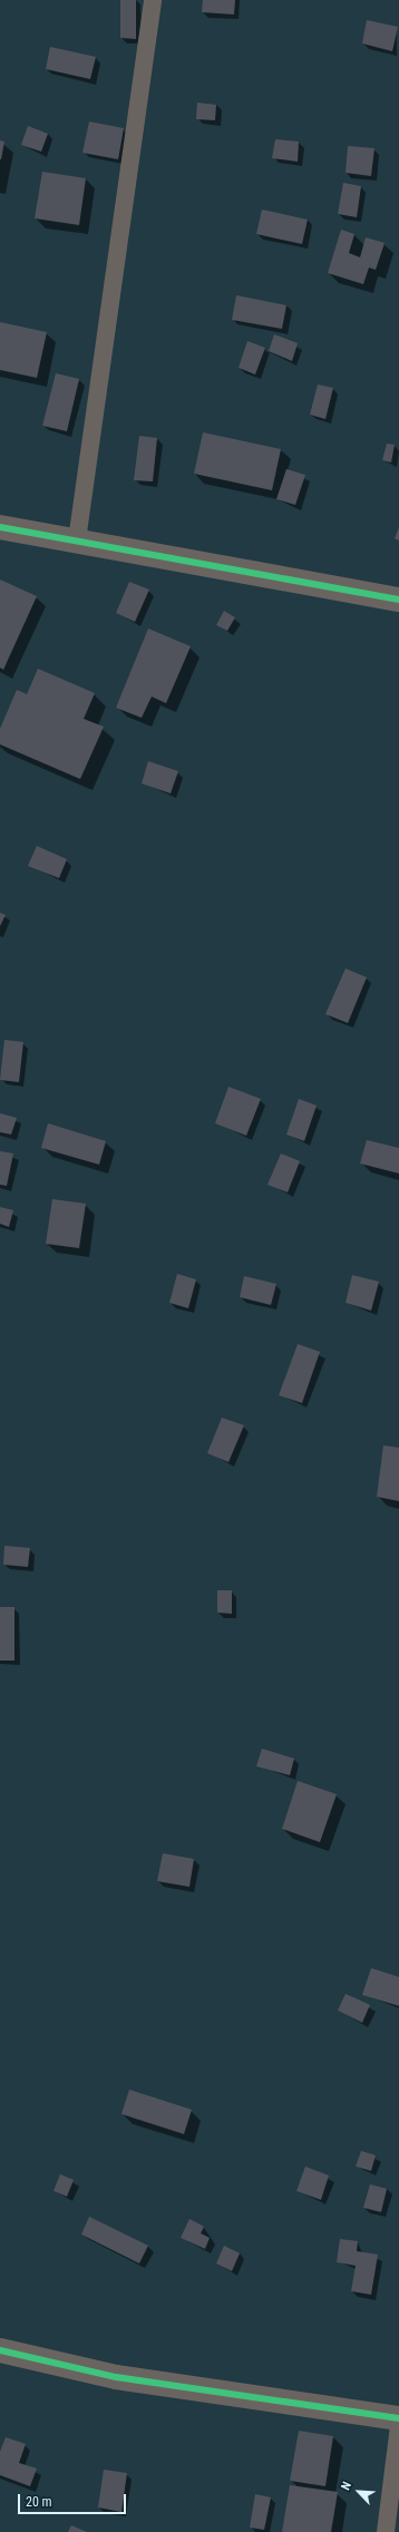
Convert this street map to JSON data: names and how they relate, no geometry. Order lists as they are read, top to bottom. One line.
{"scale_bar":"20 m","north":"top left"}
